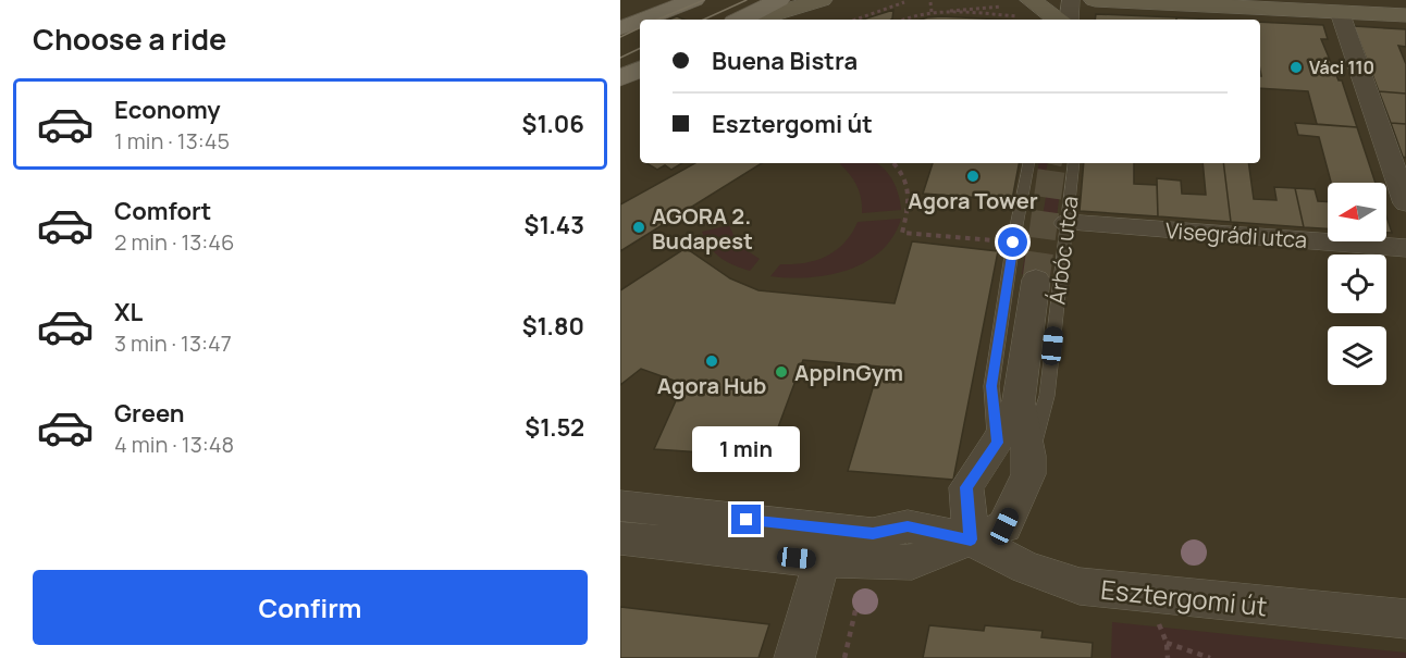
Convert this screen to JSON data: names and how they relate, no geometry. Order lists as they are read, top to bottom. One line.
{"streets":{"street":["Visegrádi utca","Árbóc utca","Esztergomi út"]},"crossings":[["Visegrádi utca","Árbóc utca"],["Árbóc utca","Esztergomi út"]],"places":["Váci 110","Agora Tower","AGORA 2. Budapest","Agora Hub","AppInGym"],"north":"left","page":{"heading":"Choose a ride","banner":["Buena Bistra","Esztergomi út"],"list":[{"name":"Economy","note":"1 min · 13:45","value":"$1.06"},{"name":"Comfort","note":"2 min · 13:46","value":"$1.43"},{"name":"XL","note":"3 min · 13:47","value":"$1.80"},{"name":"Green","note":"4 min · 13:48","value":"$1.52"}],"bubble":"1 min","buttons":"Confirm"}}
